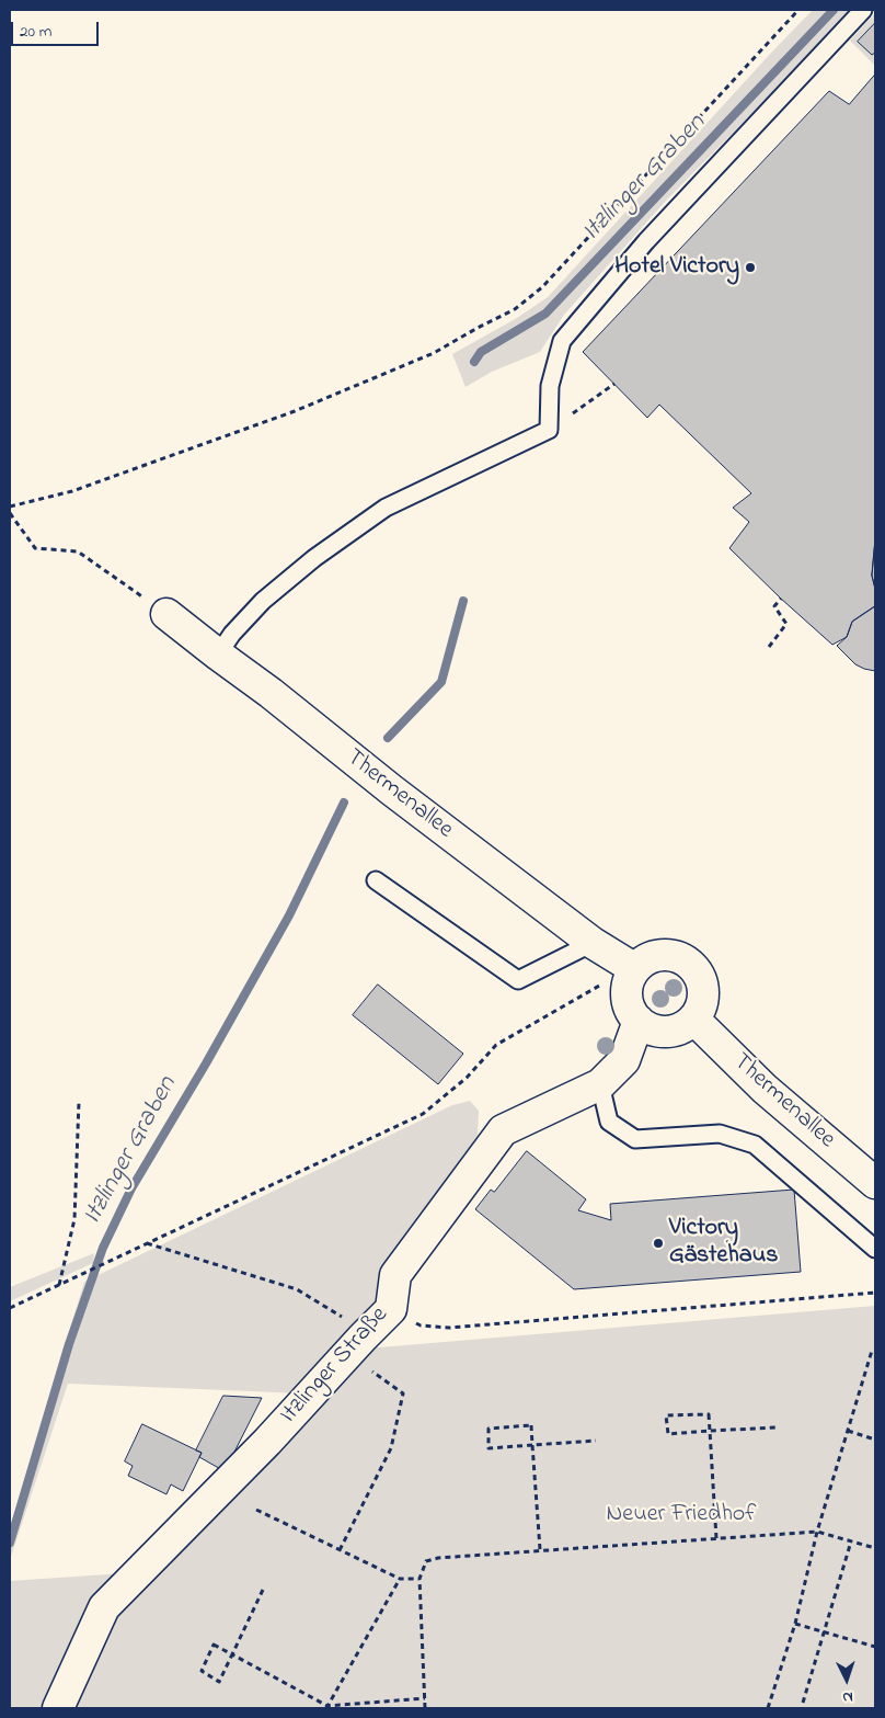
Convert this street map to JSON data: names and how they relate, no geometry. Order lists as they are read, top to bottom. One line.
{"streets":{"street":["Thermenallee","Itzlinger Straße"]},"crossings":[["Thermenallee","Itzlinger Straße"]],"water":["Itzlinger Graben"],"parks":["Neuer Friedhof"],"places":["Hotel Victory","Victory Gästehaus"],"scale_bar":"20 m","north":"bottom"}
